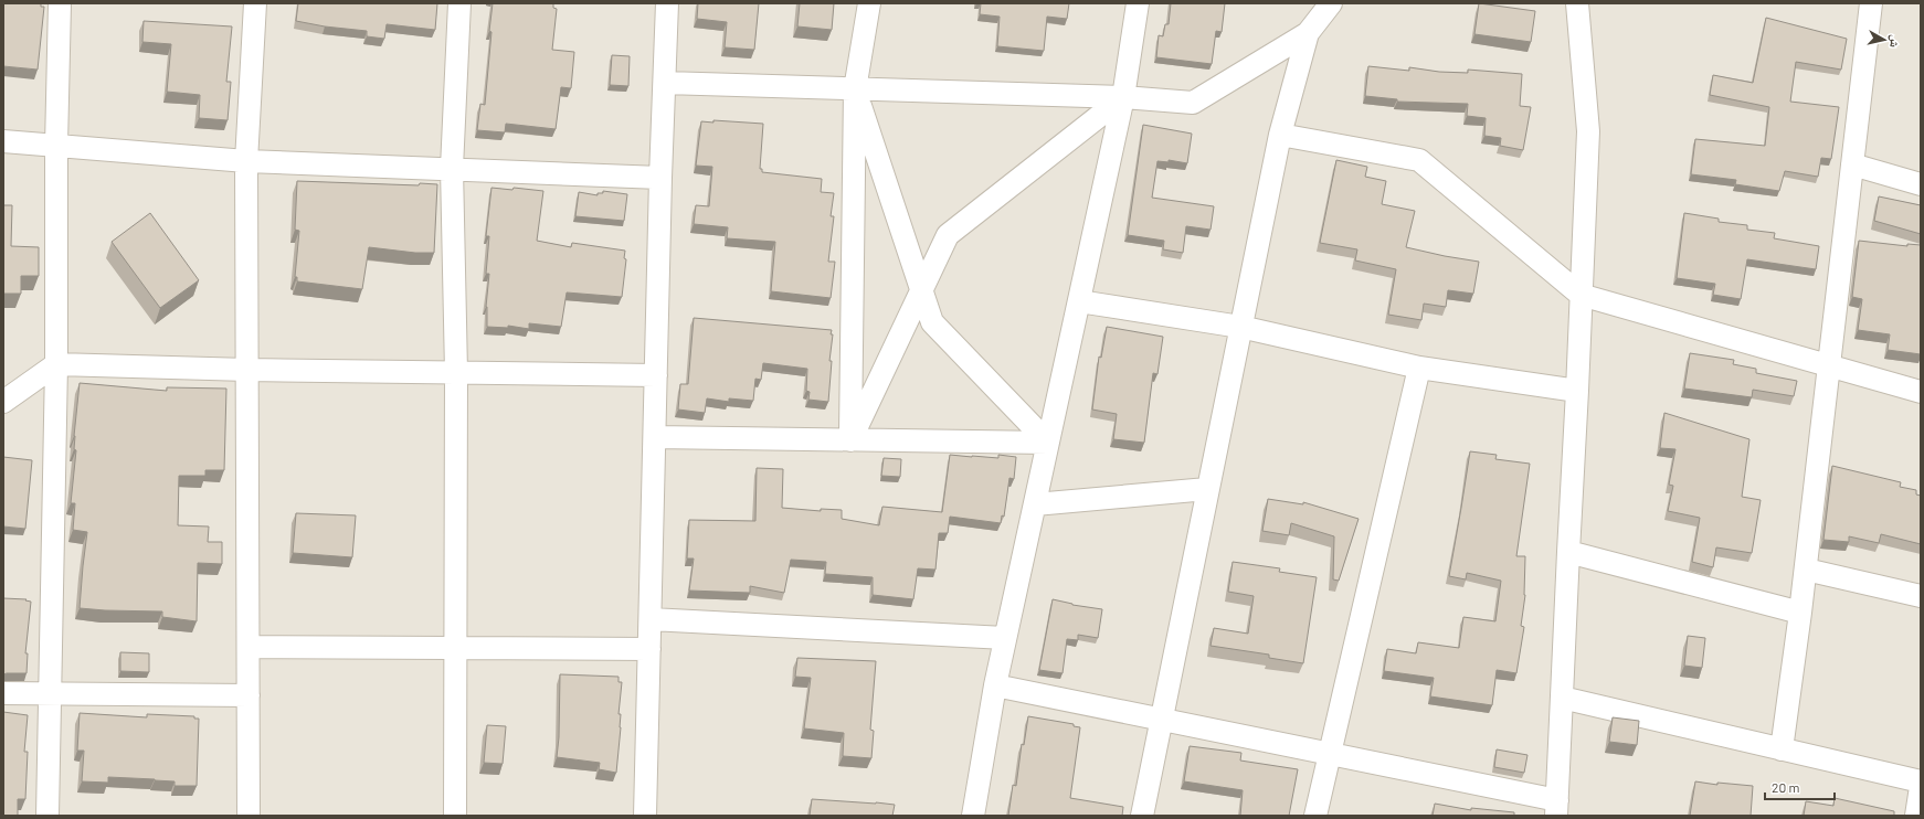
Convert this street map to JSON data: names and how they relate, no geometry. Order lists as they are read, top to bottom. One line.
{"scale_bar":"20 m","north":"right"}
